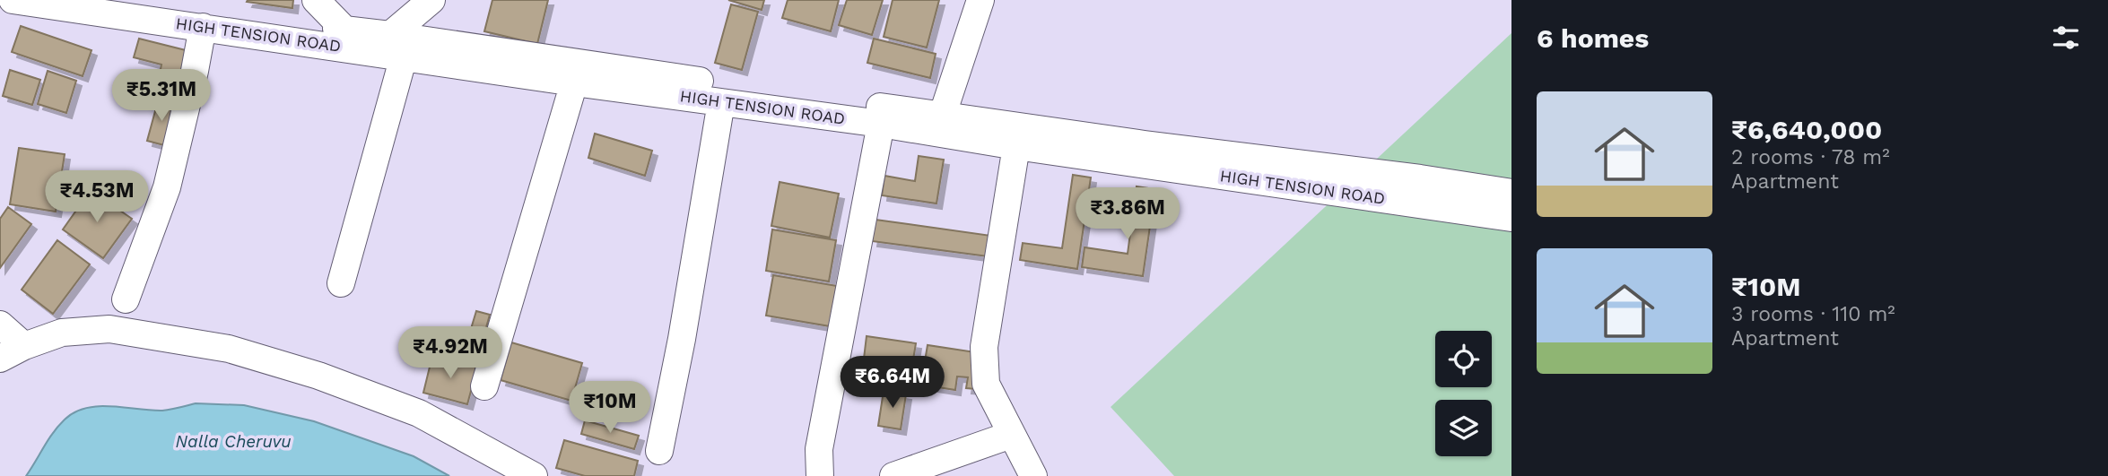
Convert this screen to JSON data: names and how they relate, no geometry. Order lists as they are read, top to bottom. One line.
{"streets":{"street":["HIGH TENSION ROAD"]},"water":["Nalla Cheruvu"],"page":{"heading":"6 homes","price":["₹5.31M","₹4.53M","₹3.86M","₹4.92M","₹6.64M","₹10M"],"list":[{"name":"₹6,640,000","note":"2 rooms · 78 m² · Apartment"},{"name":"₹10M","note":"3 rooms · 110 m² · Apartment"}]}}
